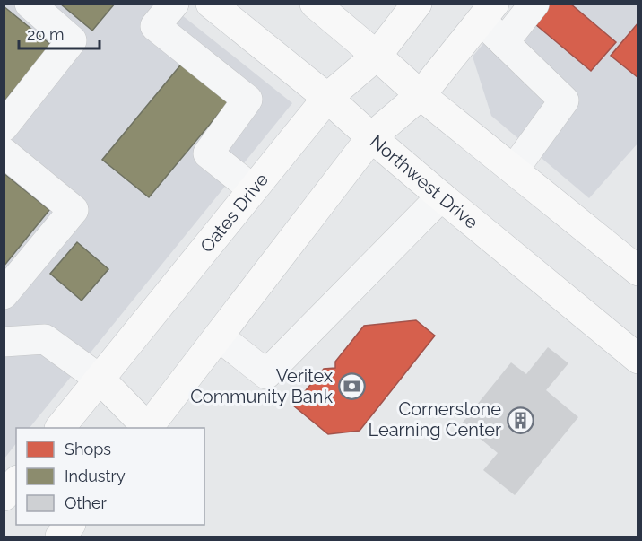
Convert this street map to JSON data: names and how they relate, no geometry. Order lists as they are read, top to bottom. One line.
{"streets":{"main road":["Northwest Drive","Oates Drive"]},"crossings":[["Northwest Drive","Oates Drive"]],"places":{"bank":["Veritex Community Bank"],"building":["Cornerstone Learning Center"]},"legend":["Shops","Industry","Other"],"scale_bar":"20 m"}
